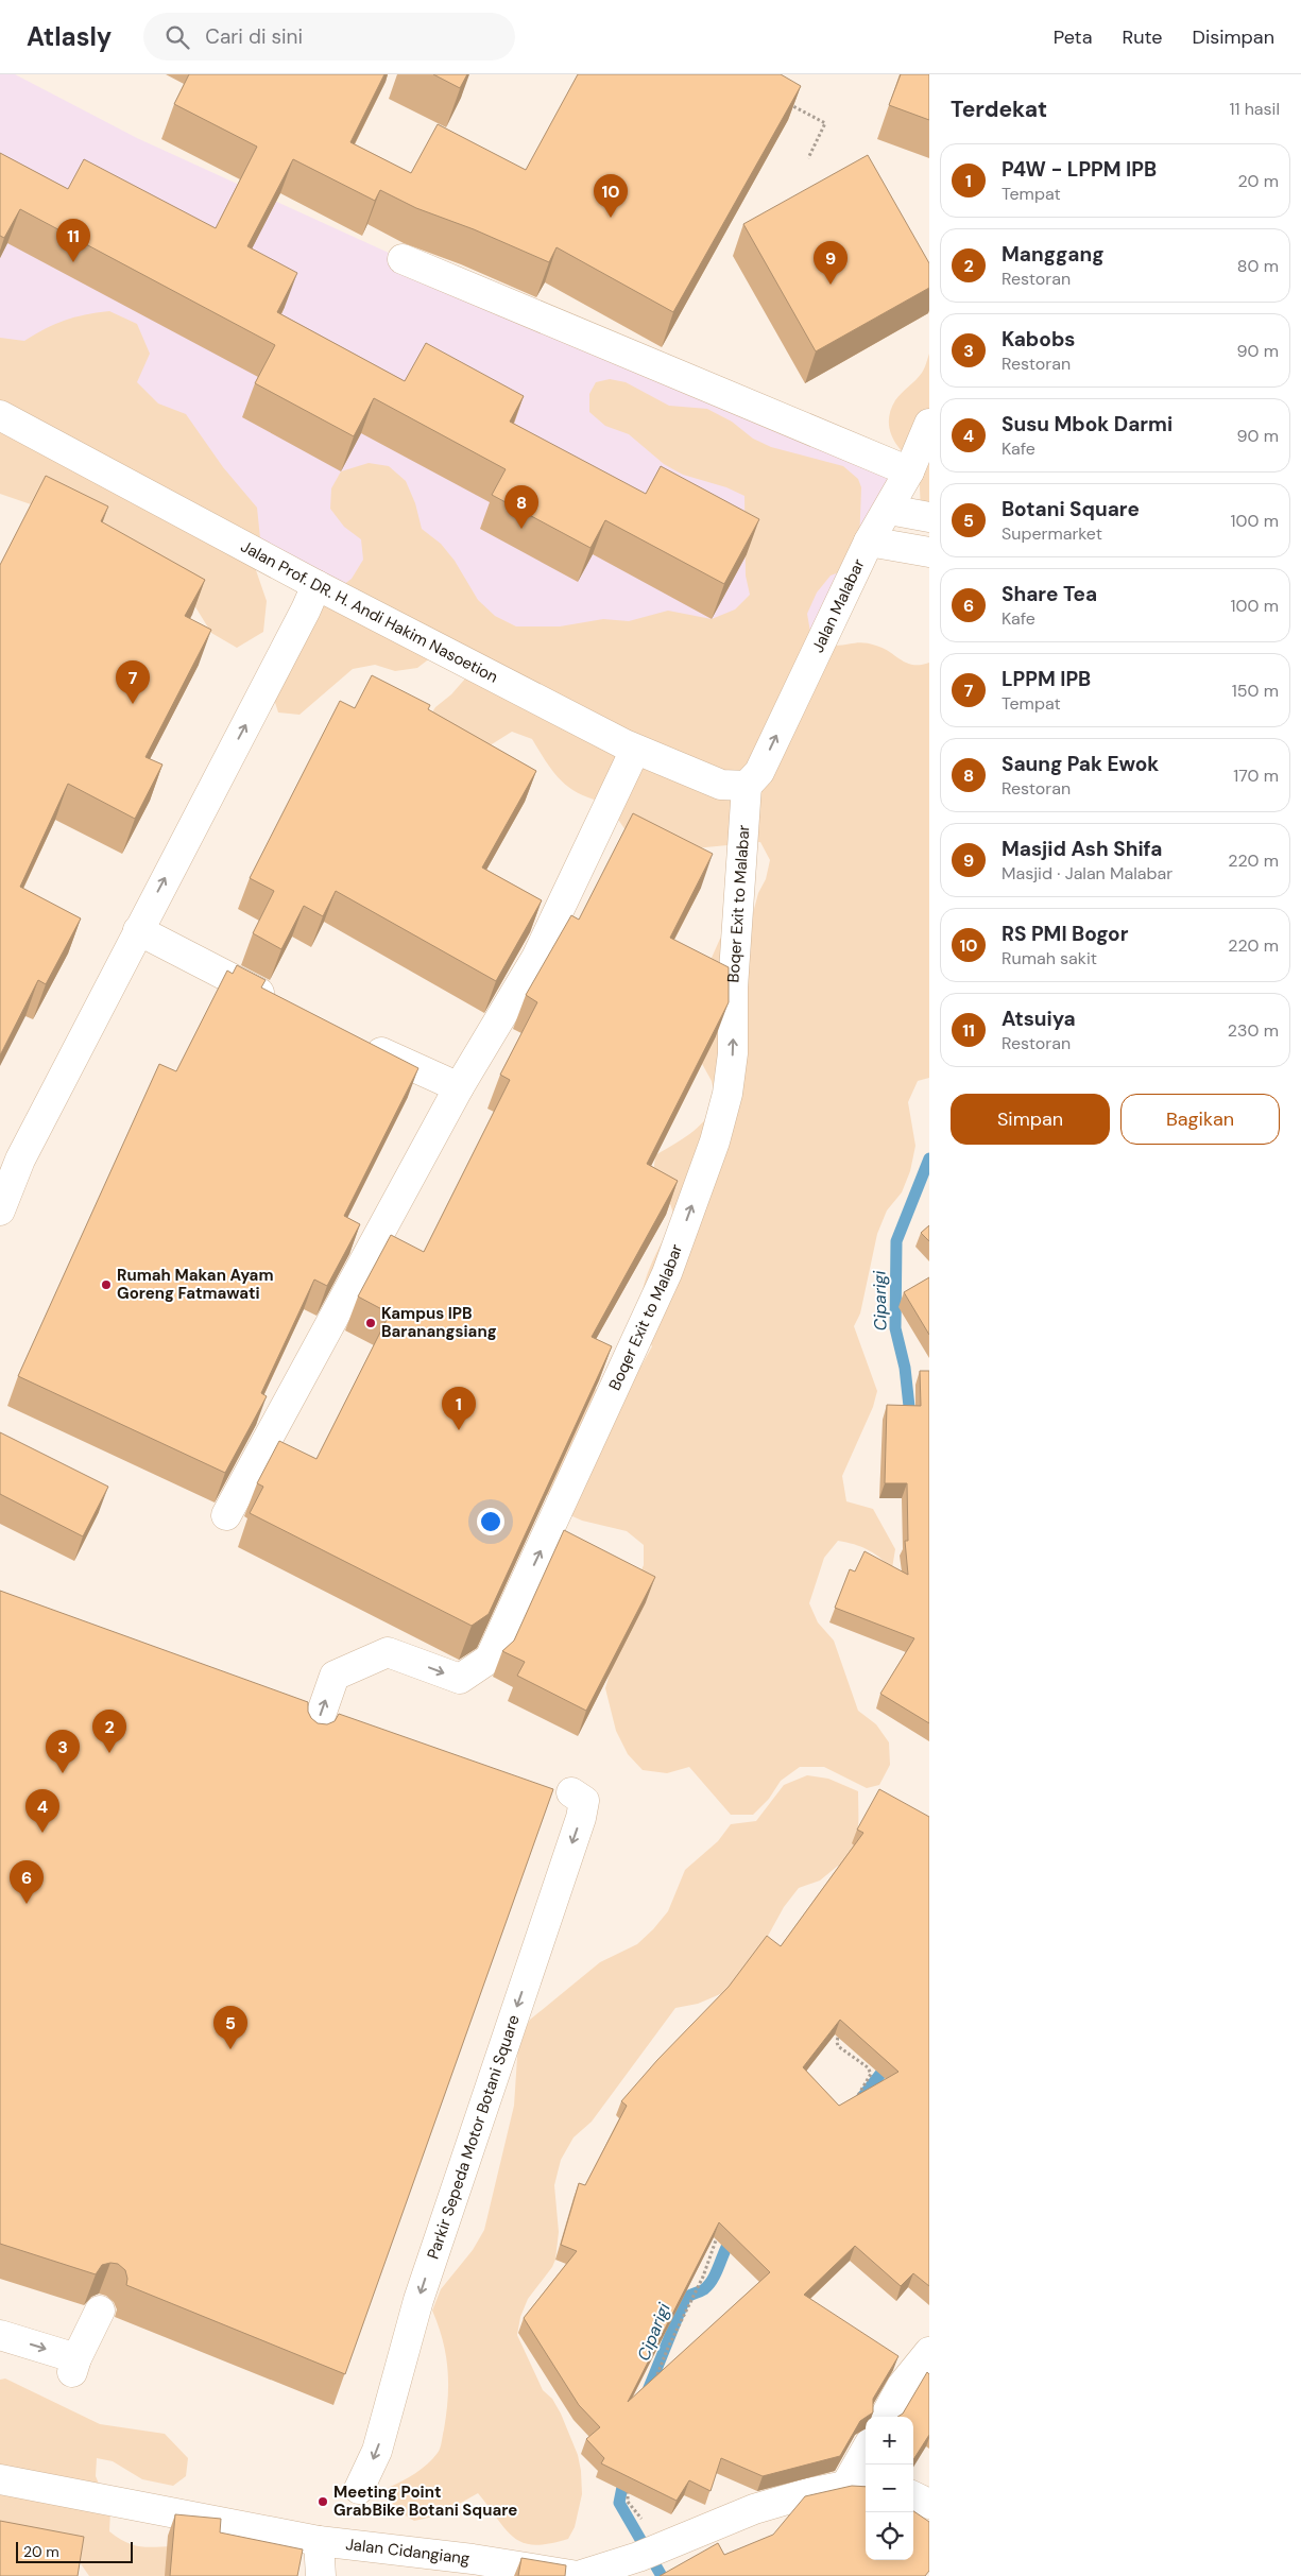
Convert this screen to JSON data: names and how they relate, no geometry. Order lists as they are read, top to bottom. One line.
{"streets":{"street":["Jalan Malabar","Jalan Prof. DR. H. Andi Hakim Nasoetion","Boqer Exit to Malabar","Parkir Sepeda Motor Botani Square","Jalan Cidangiang"]},"crossings":[["Jalan Malabar","Jalan Prof. DR. H. Andi Hakim Nasoetion"],["Jalan Malabar","Boqer Exit to Malabar"],["Jalan Prof. DR. H. Andi Hakim Nasoetion","Boqer Exit to Malabar"]],"one_way":["Jalan Malabar","Parkir Sepeda Motor Botani Square"],"water":["Ciparigi"],"places":["Rumah Makan Ayam Goreng Fatmawati","Kampus IPB Baranangsiang","Meeting Point GrabBike Botani Square"],"scale_bar":"20 m","page":{"header":"Atlasly","search":"Cari di sini","nav":["Peta","Rute","Disimpan"],"heading":["Terdekat","11 hasil"],"list":[{"mark":"1","name":"P4W - LPPM IPB","note":"Tempat","value":"20 m"},{"mark":"2","name":"Manggang","note":"Restoran","value":"80 m"},{"mark":"3","name":"Kabobs","note":"Restoran","value":"90 m"},{"mark":"4","name":"Susu Mbok Darmi","note":"Kafe","value":"90 m"},{"mark":"5","name":"Botani Square","note":"Supermarket","value":"100 m"},{"mark":"6","name":"Share Tea","note":"Kafe","value":"100 m"},{"mark":"7","name":"LPPM IPB","note":"Tempat","value":"150 m"},{"mark":"8","name":"Saung Pak Ewok","note":"Restoran","value":"170 m"},{"mark":"9","name":"Masjid Ash Shifa","note":"Masjid · Jalan Malabar","value":"220 m"},{"mark":"10","name":"RS PMI Bogor","note":"Rumah sakit","value":"220 m"},{"mark":"11","name":"Atsuiya","note":"Restoran","value":"230 m"}],"pins":["10","11","9","8","7","1","2","3","4","6","5"],"buttons":["Simpan","Bagikan"],"map_buttons":["+","−"],"scale":"20 m"}}
